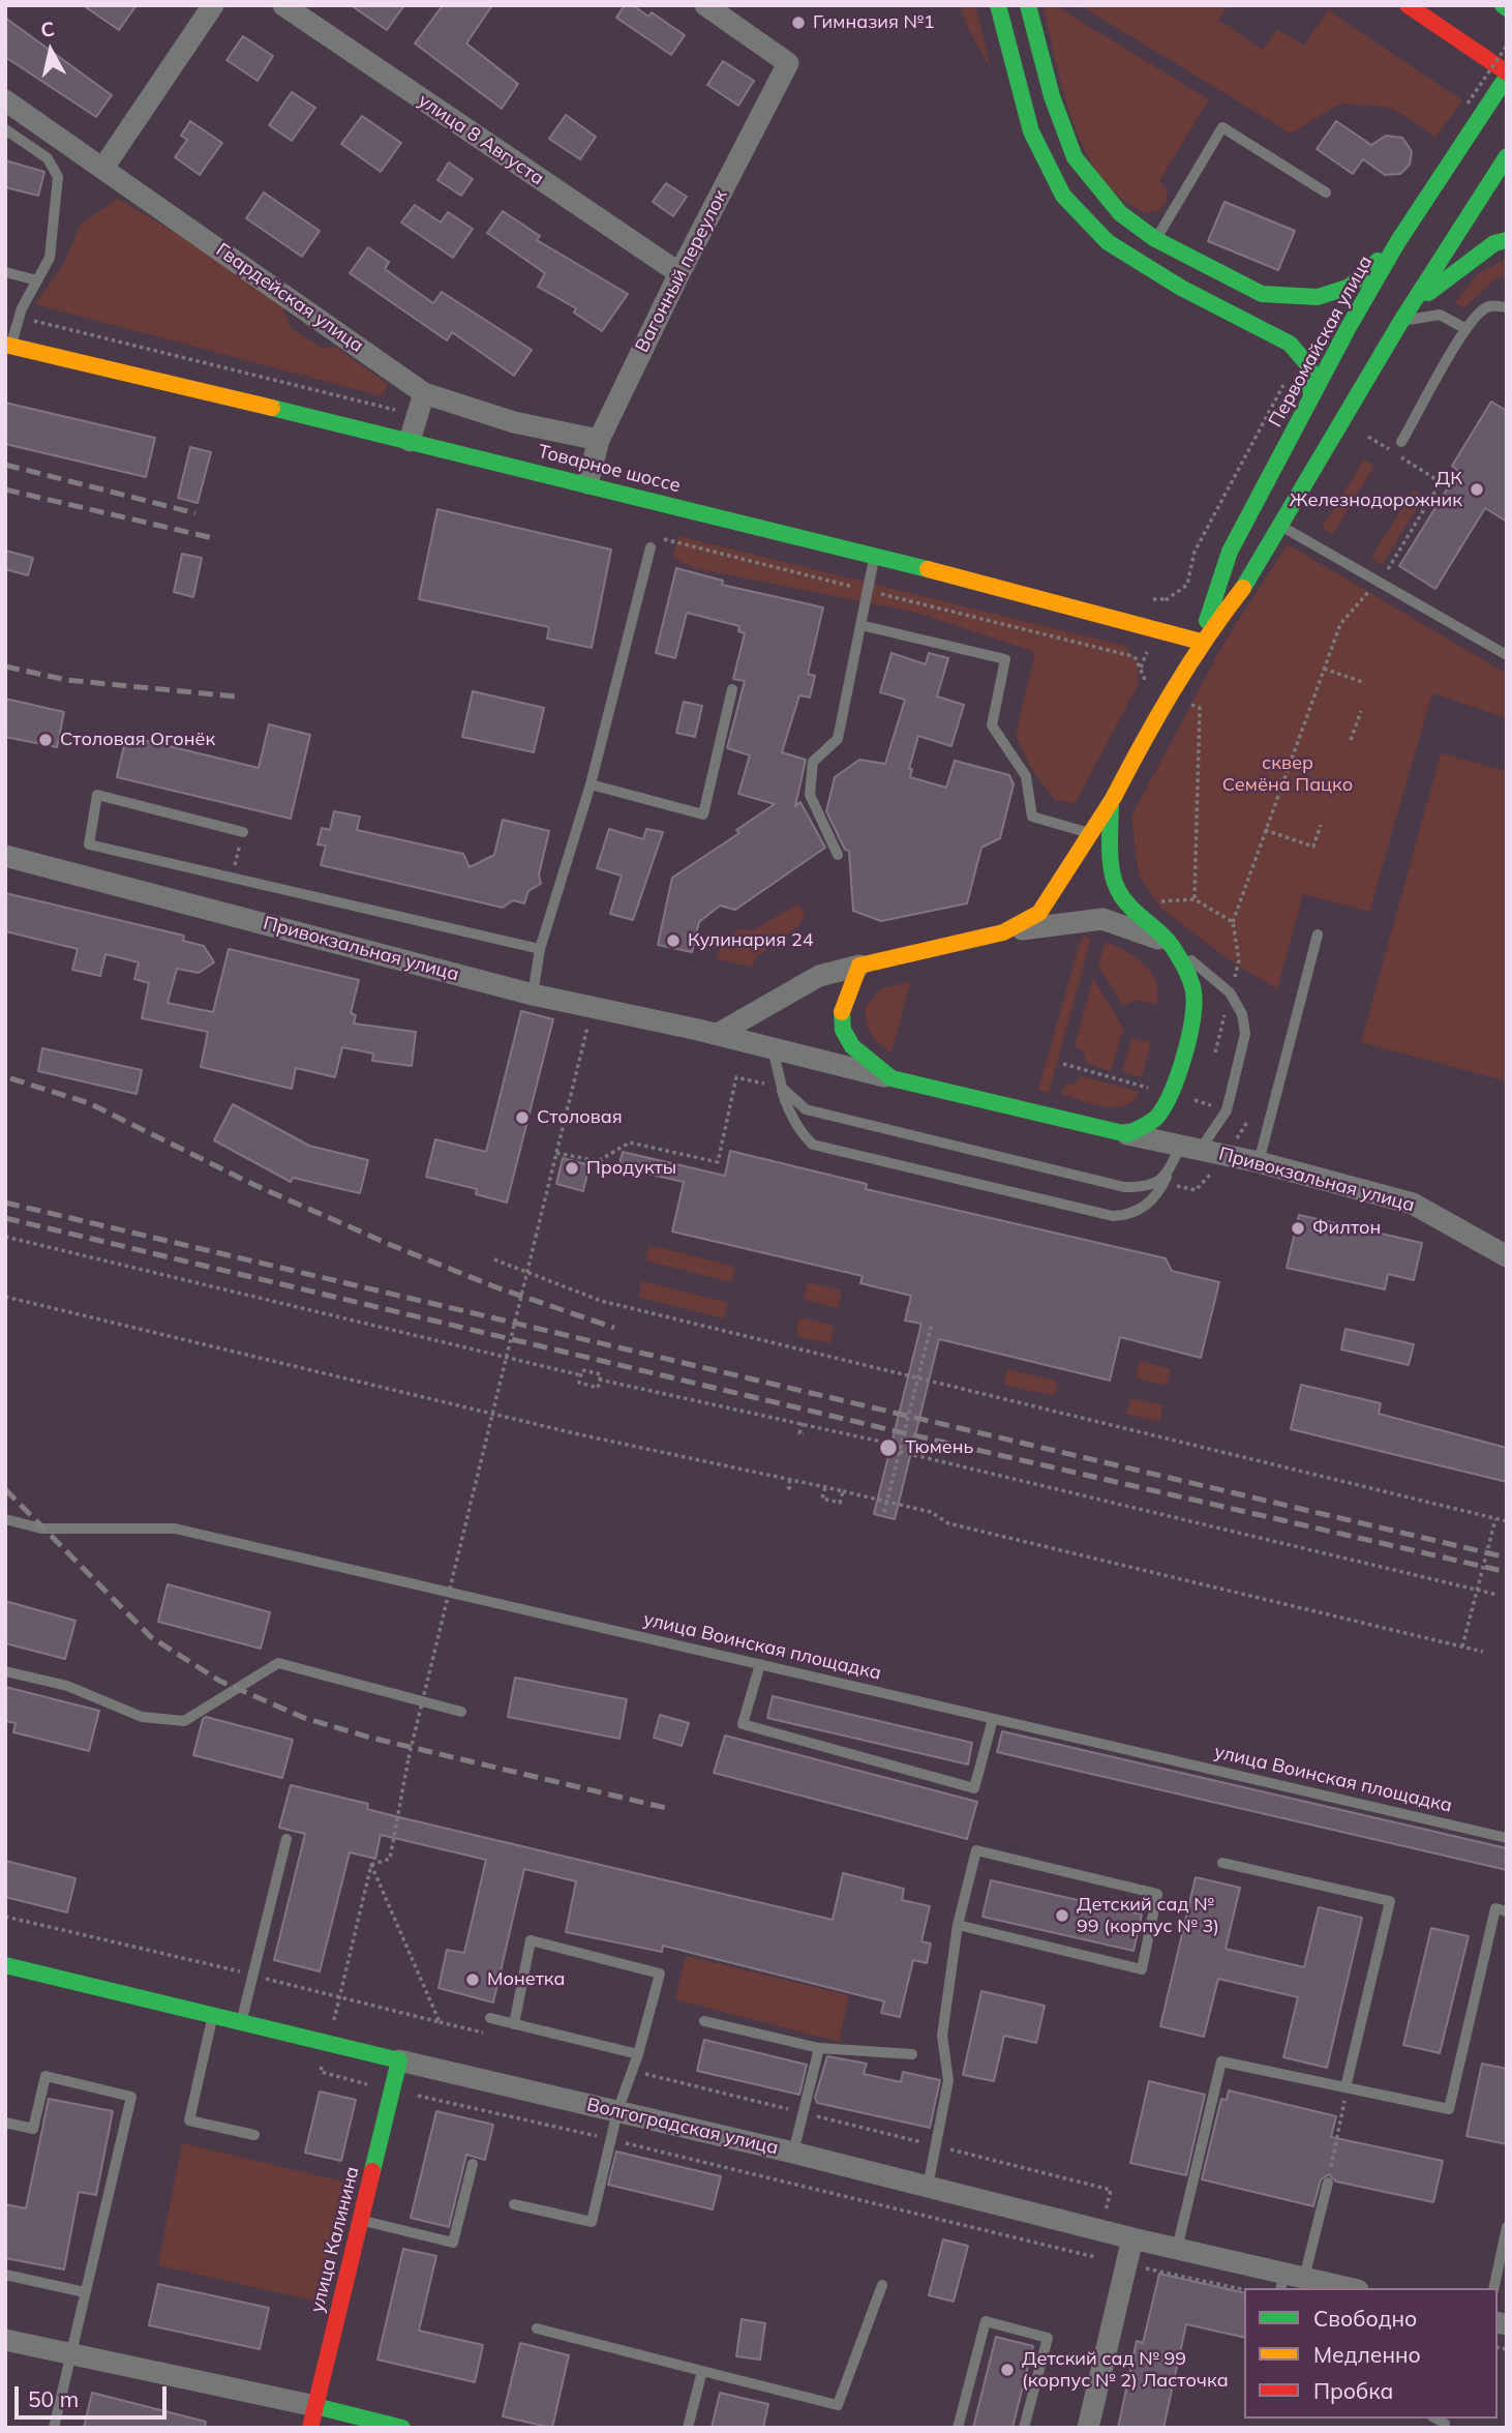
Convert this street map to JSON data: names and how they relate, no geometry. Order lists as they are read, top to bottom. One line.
{"streets":{"street":["улица 8 Августа","Вагонный переулок","Гвардейская улица","Первомайская улица","Товарное шоссе","Привокзальная улица","Волгоградская улица","улица Калинина"],"lane":["улица Воинская площадка"]},"crossings":[["улица 8 Августа","Вагонный переулок"],["Вагонный переулок","Гвардейская улица"],["Вагонный переулок","Товарное шоссе"],["Первомайская улица","Товарное шоссе"],["Первомайская улица","Привокзальная улица"],["Волгоградская улица","улица Калинина"]],"parks":["сквер Семёна Пацко"],"places":["Гимназия №1","ДК Железнодорожник","Столовая Огонёк","Кулинария 24","Столовая","Продукты","Филтон","Тюмень","Детский сад № 99 (корпус № 3)","Монетка","Детский сад № 99 (корпус № 2) Ласточка"],"legend":["Свободно","Медленно","Пробка"],"scale_bar":"50 m","north":"top"}
